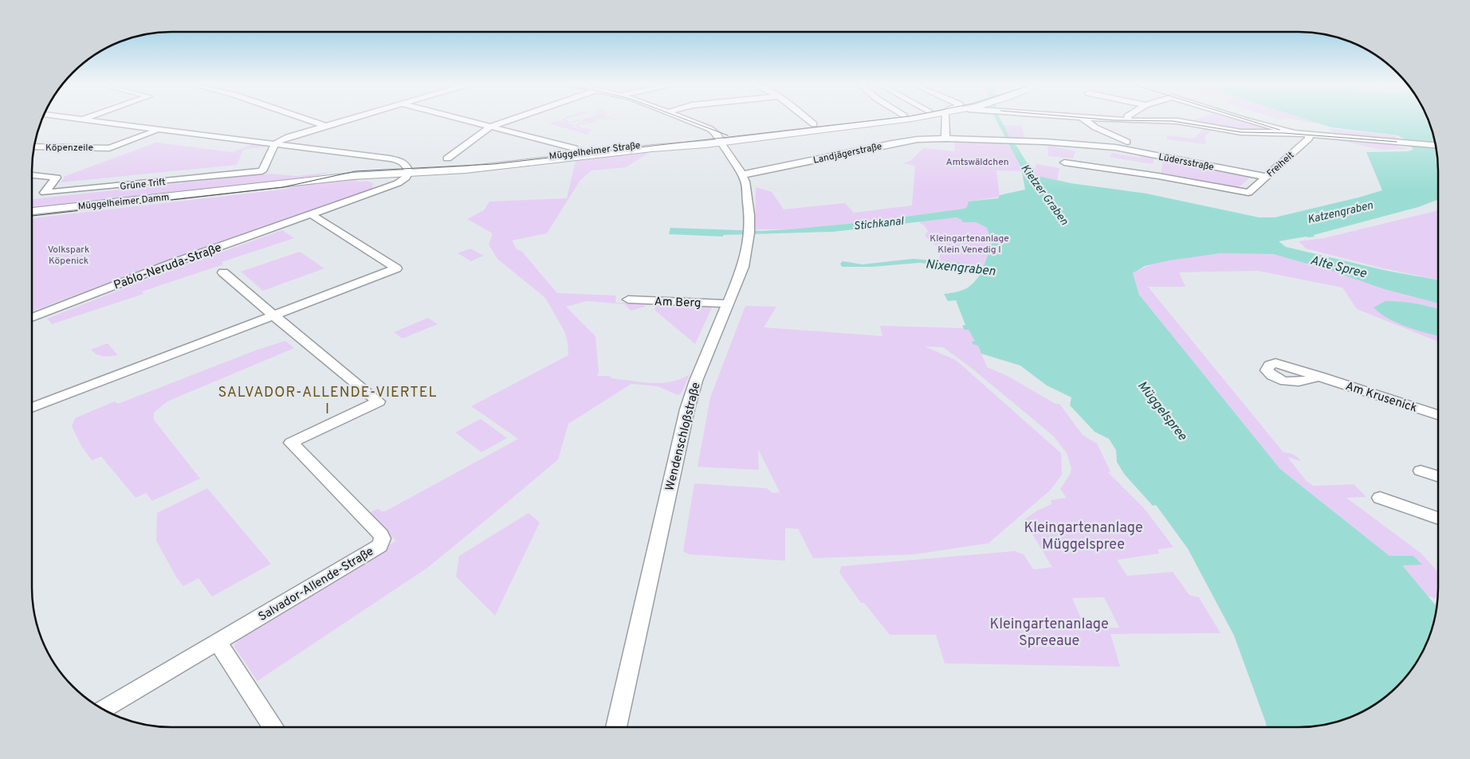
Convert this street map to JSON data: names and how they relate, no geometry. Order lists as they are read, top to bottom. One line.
{"streets":{"main road":["Müggelheimer Straße","Müggelheimer Damm"],"street":["Köpenzeile","Landjägerstraße","Lüdersstraße","Freiheit","Grüne Trift","Pablo-Neruda-Straße","Am Berg","Am Krusenick","Wendenschloßstraße","Salvador-Allende-Straße"]},"crossings":[["Müggelheimer Straße","Müggelheimer Damm"],["Müggelheimer Straße","Pablo-Neruda-Straße"],["Müggelheimer Straße","Wendenschloßstraße"],["Landjägerstraße","Lüdersstraße"],["Landjägerstraße","Wendenschloßstraße"],["Lüdersstraße","Freiheit"],["Am Berg","Wendenschloßstraße"]],"districts":["SALVADOR-ALLENDE-VIERTEL I"],"water":["Kietzer Graben","Katzengraben","Stichkanal","Alte Spree","Nixengraben","Müggelspree"],"parks":["Amtswäldchen","Kleingartenanlage Klein Venedig I","Volkspark Köpenick","Kleingartenanlage Müggelspree","Kleingartenanlage Spreeaue"]}
